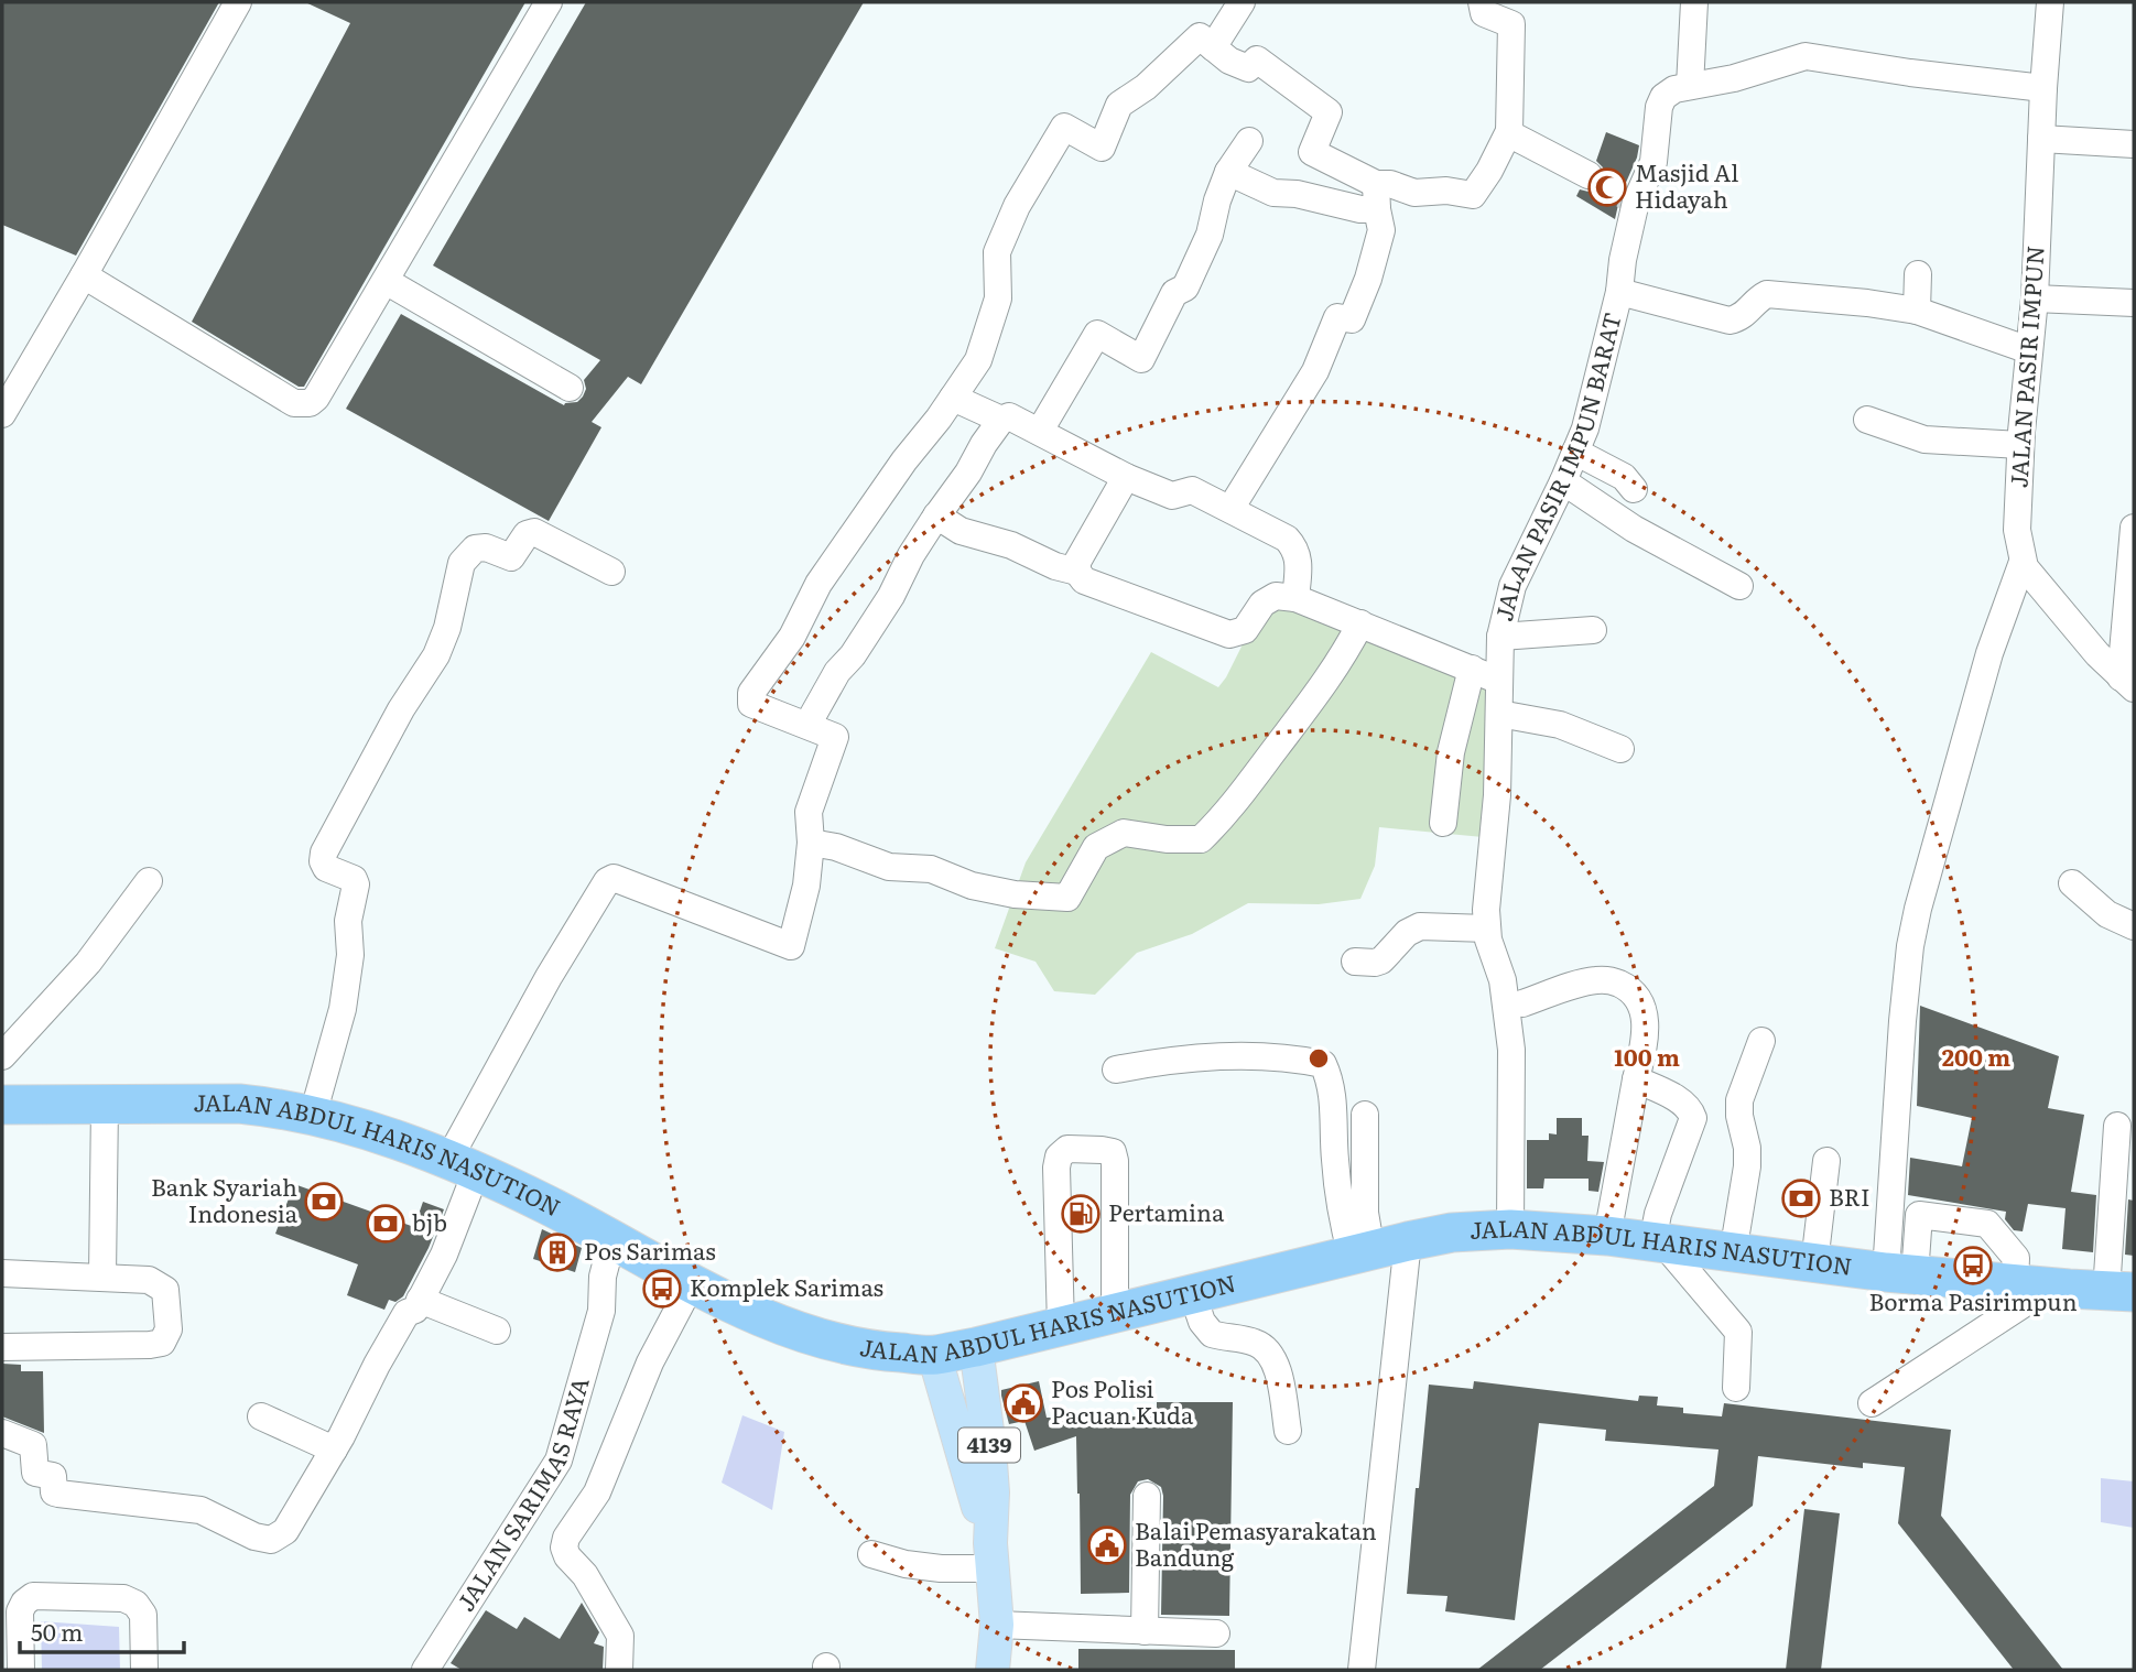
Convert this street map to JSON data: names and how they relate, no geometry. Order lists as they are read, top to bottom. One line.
{"streets":{"highway":["JALAN ABDUL HARIS NASUTION"],"main road":["4139"],"street":["JALAN PASIR IMPUN","JALAN PASIR IMPUN BARAT","JALAN SARIMAS RAYA"]},"crossings":[["JALAN PASIR IMPUN","JALAN PASIR IMPUN BARAT"],["JALAN PASIR IMPUN BARAT","JALAN ABDUL HARIS NASUTION"],["JALAN ABDUL HARIS NASUTION","4139"]],"places":{"mosque":["Masjid Al Hidayah"],"bank":["BRI","Bank Syariah Indonesia","bjb"],"fuel station":["Pertamina"],"building":["Pos Sarimas"],"bus stop":["Borma Pasirimpun","Komplek Sarimas"],"public building":["Pos Polisi Pacuan Kuda","Balai Pemasyarakatan Bandung"]},"scale_bar":"50 m","rings":["100 m","200 m"]}
